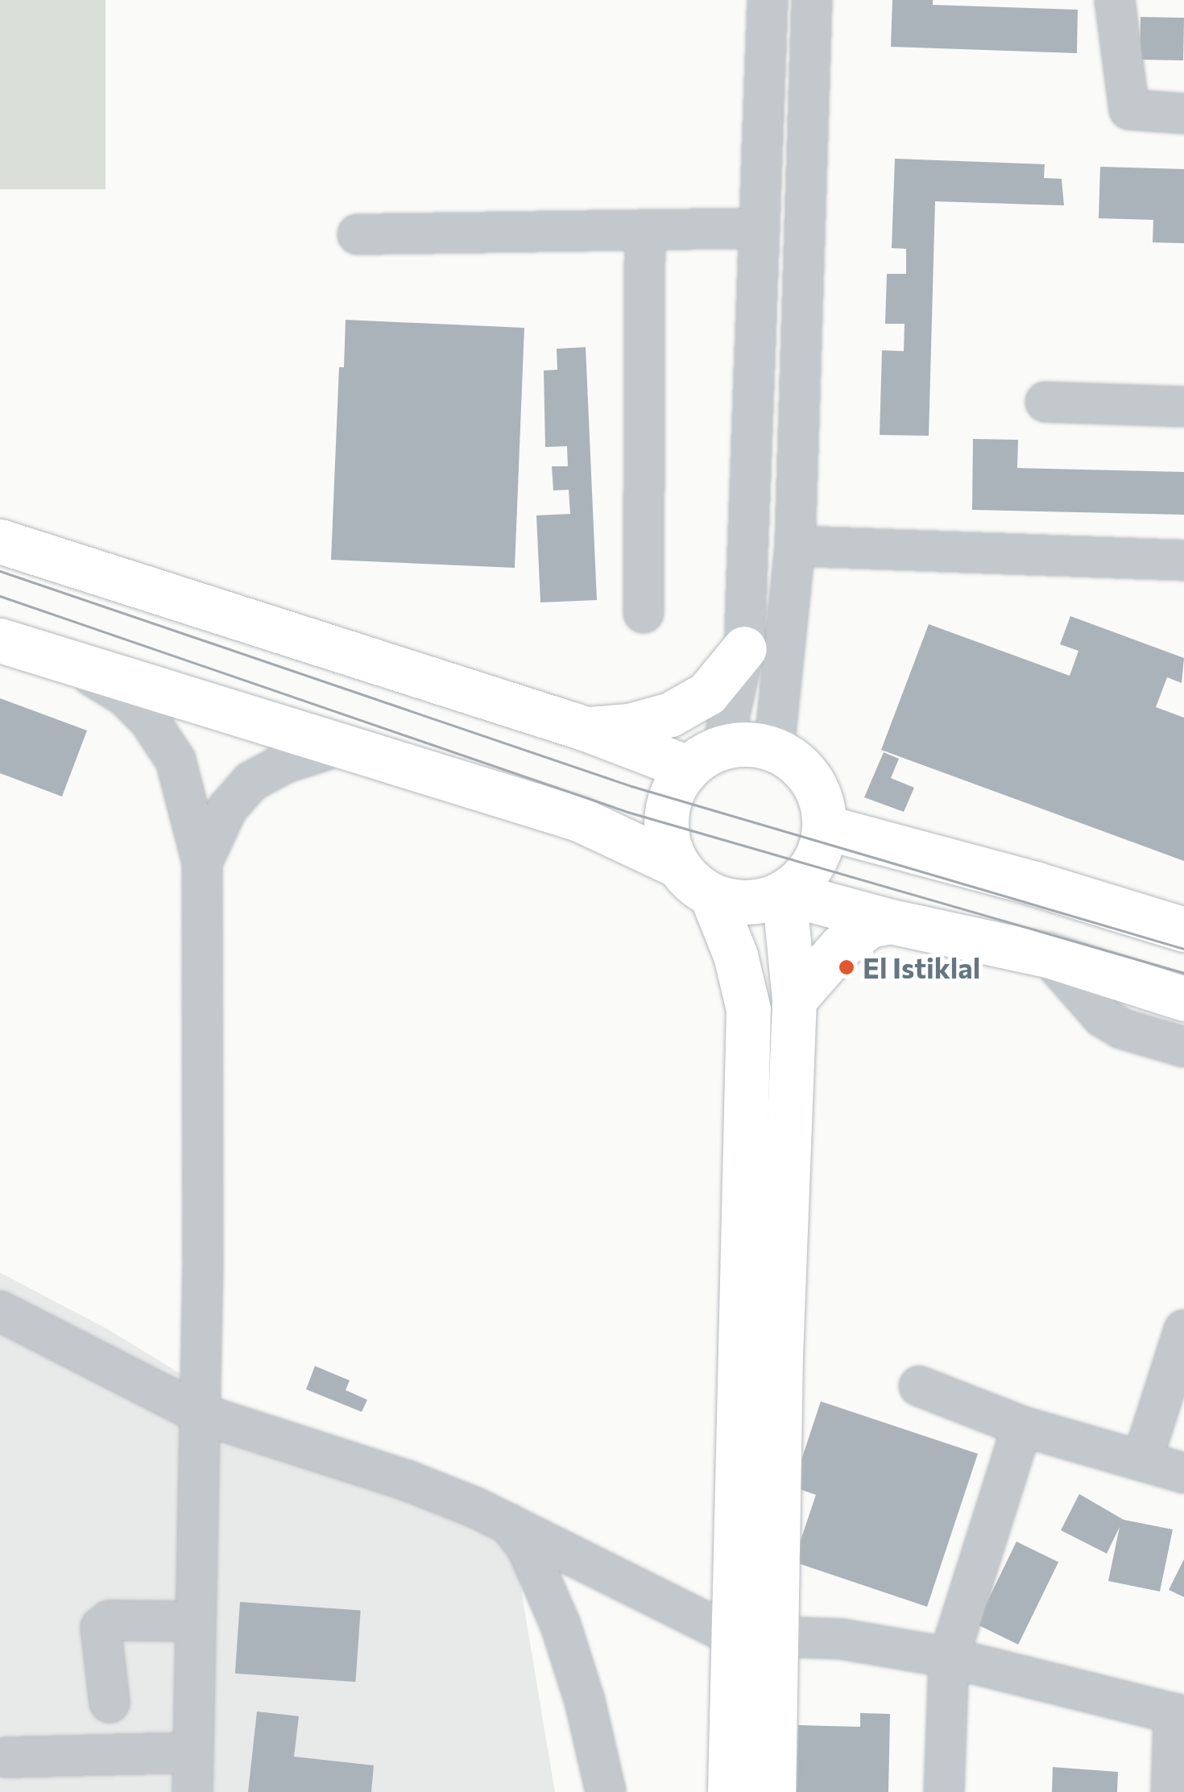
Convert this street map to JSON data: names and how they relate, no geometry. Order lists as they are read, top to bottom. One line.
{"places":["El Istiklal"]}
